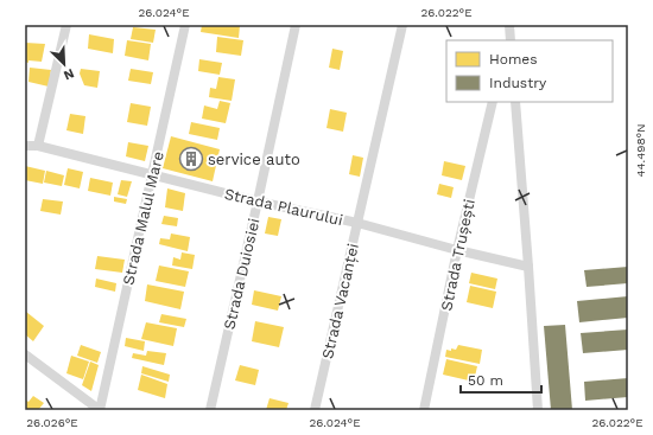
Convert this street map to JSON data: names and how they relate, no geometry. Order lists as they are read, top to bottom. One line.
{"streets":{"street":["Strada Plaurului","Strada Malul Mare","Strada Trușești","Strada Duiosiei","Strada Vacanței"]},"crossings":[["Strada Plaurului","Strada Malul Mare"],["Strada Plaurului","Strada Trușești"],["Strada Plaurului","Strada Duiosiei"],["Strada Plaurului","Strada Vacanței"]],"places":{"building":["service auto"]},"legend":["Homes","Industry"],"scale_bar":"50 m","north":"bottom right","coordinates":["26.024°E","26.022°E","44.498°N","26.026°E"]}
